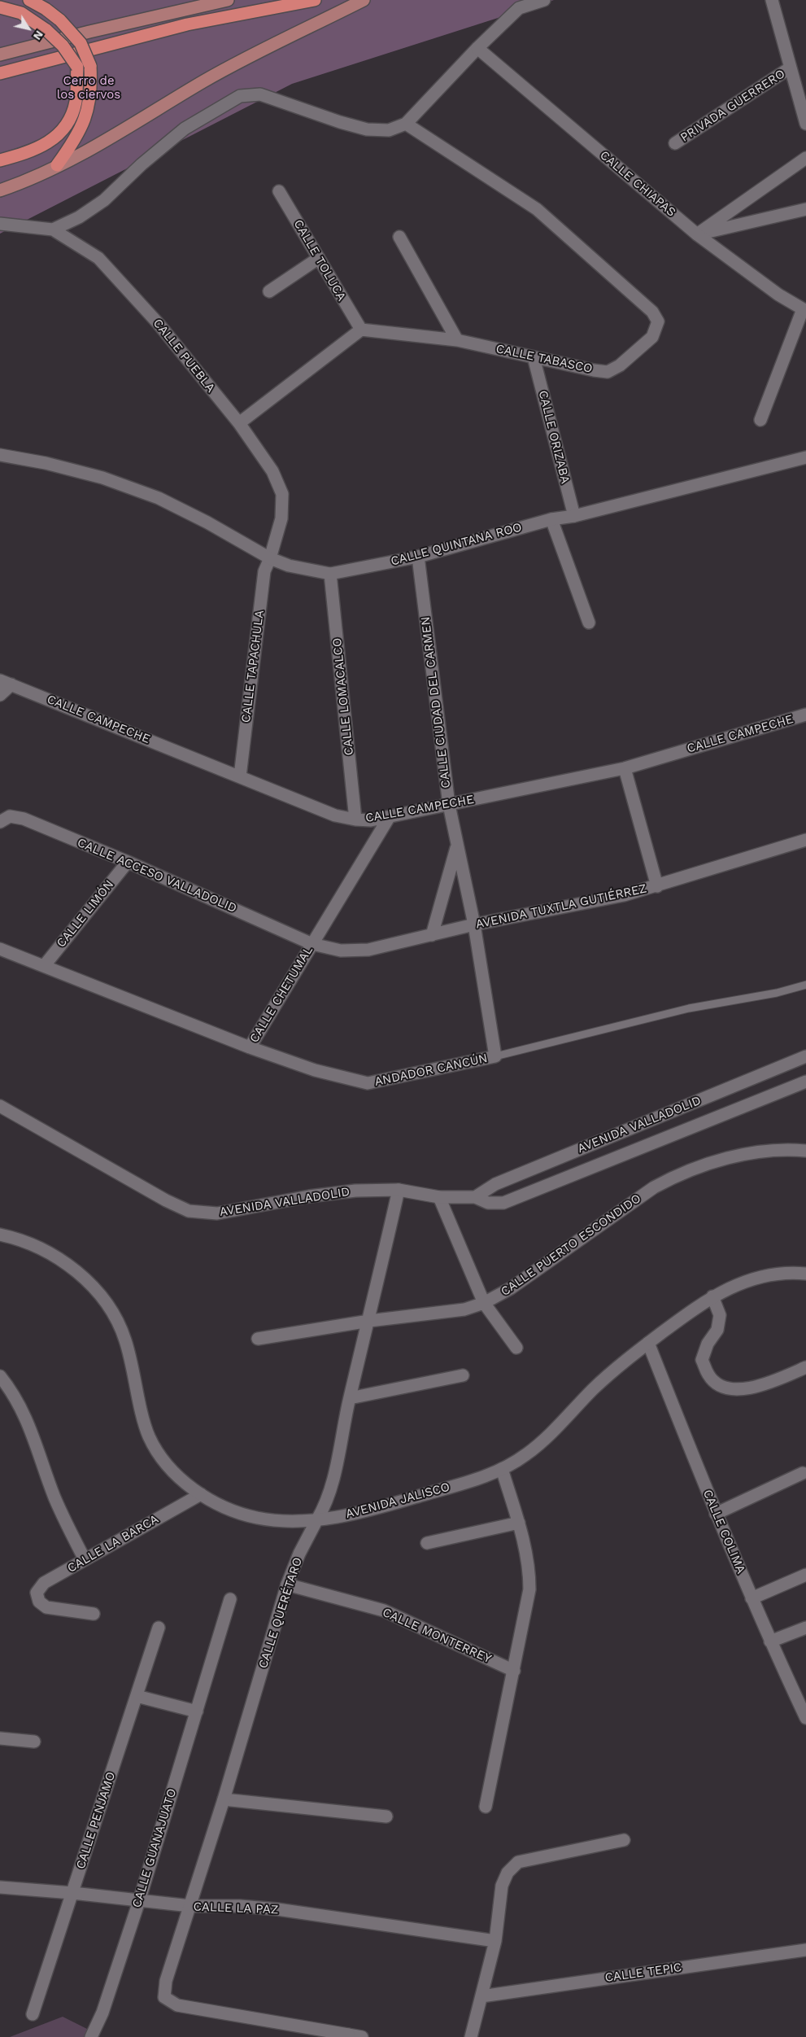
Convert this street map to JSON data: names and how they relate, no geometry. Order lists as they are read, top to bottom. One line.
{"streets":{"street":["PRIVADA GUERRERO","CALLE CHIAPAS","CALLE TOLUCA","CALLE PUEBLA","CALLE TABASCO","CALLE ORIZABA","CALLE QUINTANA ROO","CALLE TAPACHULA","CALLE LOMACALCO","CALLE CIUDAD DEL CARMEN","CALLE CAMPECHE","CALLE ACCESO VALLADOLID","AVENIDA TUXTLA GUTIÉRREZ","CALLE LIMÓN","CALLE CHETUMAL","ANDADOR CANCÚN","AVENIDA VALLADOLID","CALLE PUERTO ESCONDIDO","AVENIDA JALISCO","CALLE COLIMA","CALLE LA BARCA","CALLE QUERÉTARO","CALLE MONTERREY","CALLE PENJAMO","CALLE GUANAJUATO","CALLE LA PAZ","CALLE TEPIC"]},"crossings":[["CALLE TOLUCA","CALLE TABASCO"],["CALLE PUEBLA","CALLE QUINTANA ROO"],["CALLE PUEBLA","CALLE TAPACHULA"],["CALLE TABASCO","CALLE ORIZABA"],["CALLE ORIZABA","CALLE QUINTANA ROO"],["CALLE QUINTANA ROO","CALLE TAPACHULA"],["CALLE QUINTANA ROO","CALLE LOMACALCO"],["CALLE QUINTANA ROO","CALLE CIUDAD DEL CARMEN"],["CALLE TAPACHULA","CALLE CAMPECHE"],["CALLE LOMACALCO","CALLE CAMPECHE"],["CALLE CIUDAD DEL CARMEN","CALLE CAMPECHE"],["CALLE CIUDAD DEL CARMEN","AVENIDA TUXTLA GUTIÉRREZ"],["CALLE CIUDAD DEL CARMEN","ANDADOR CANCÚN"],["CALLE CAMPECHE","CALLE CHETUMAL"],["CALLE ACCESO VALLADOLID","AVENIDA TUXTLA GUTIÉRREZ"],["CALLE ACCESO VALLADOLID","CALLE LIMÓN"],["CALLE ACCESO VALLADOLID","CALLE CHETUMAL"],["AVENIDA TUXTLA GUTIÉRREZ","CALLE CHETUMAL"],["CALLE LIMÓN","CALLE CHETUMAL"],["CALLE CHETUMAL","ANDADOR CANCÚN"],["AVENIDA VALLADOLID","CALLE QUERÉTARO"],["CALLE PUERTO ESCONDIDO","CALLE QUERÉTARO"],["AVENIDA JALISCO","CALLE COLIMA"],["AVENIDA JALISCO","CALLE LA BARCA"],["AVENIDA JALISCO","CALLE QUERÉTARO"],["CALLE QUERÉTARO","CALLE MONTERREY"],["CALLE QUERÉTARO","CALLE LA PAZ"],["CALLE PENJAMO","CALLE LA PAZ"],["CALLE GUANAJUATO","CALLE LA PAZ"]],"parks":["Cerro de los ciervos"],"north":"bottom right"}
